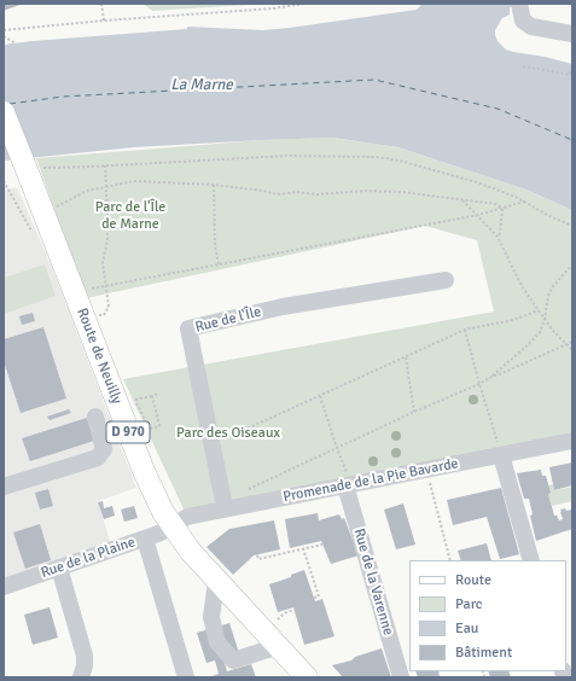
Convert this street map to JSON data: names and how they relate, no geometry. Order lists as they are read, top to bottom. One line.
{"streets":{"main road":["Route de Neuilly","D 970"],"street":["Rue de l'Île","Promenade de la Pie Bavarde","Rue de la Plaine","Rue de la Varenne"]},"crossings":[["Rue de l'Île","Promenade de la Pie Bavarde"],["Route de Neuilly","D 970"],["Route de Neuilly","Promenade de la Pie Bavarde"],["Route de Neuilly","Rue de la Plaine"],["Promenade de la Pie Bavarde","Rue de la Plaine"],["Promenade de la Pie Bavarde","Rue de la Varenne"]],"water":["La Marne"],"parks":["Parc de l'Île de Marne","Parc des Oiseaux"],"legend":["Route","Parc","Eau","Bâtiment"]}
